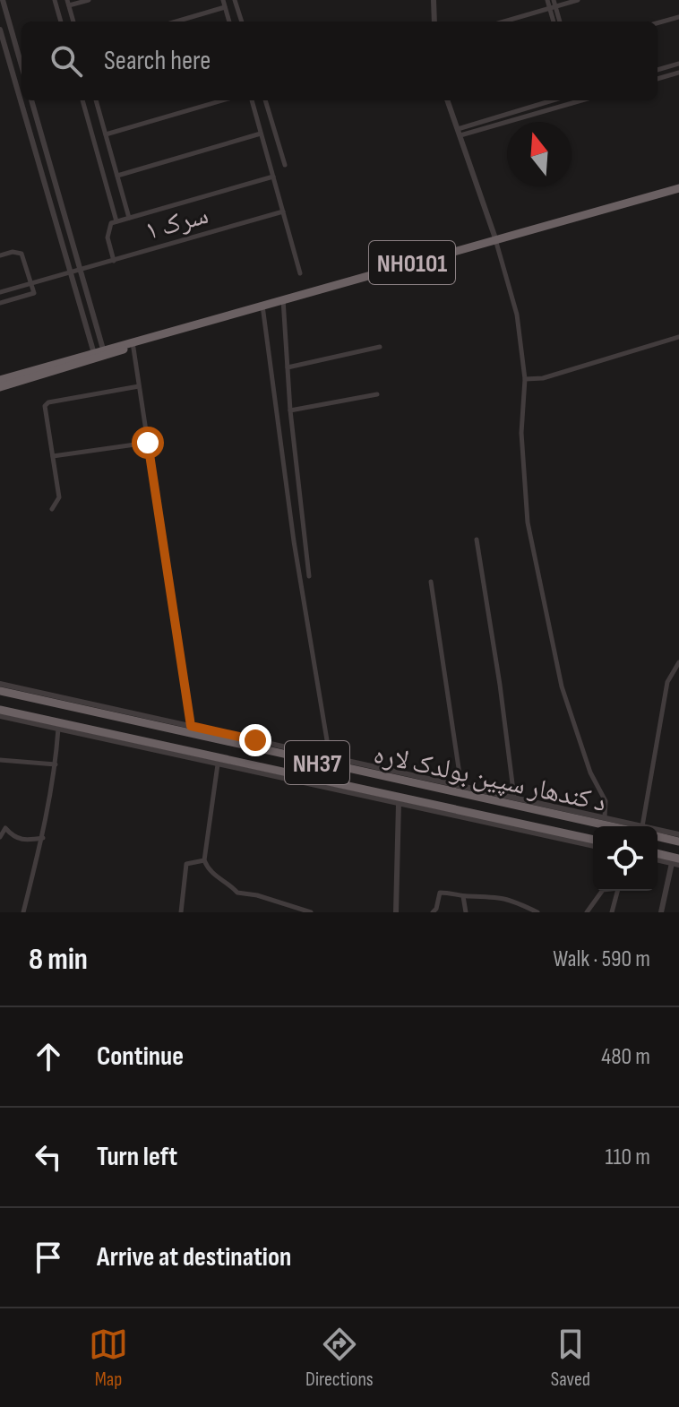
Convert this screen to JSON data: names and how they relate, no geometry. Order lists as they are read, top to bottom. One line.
{"streets":{"highway":["NH0101","NH37","د کندهار سپین بولدک لاره"],"street":["سرک ۱"]},"north":"top","page":{"search":"Search here","heading":["8 min","Walk · 590 m"],"list":[["Continue","480 m"],["Turn left","110 m"],"Arrive at destination"],"nav":["Map","Directions","Saved"]}}
